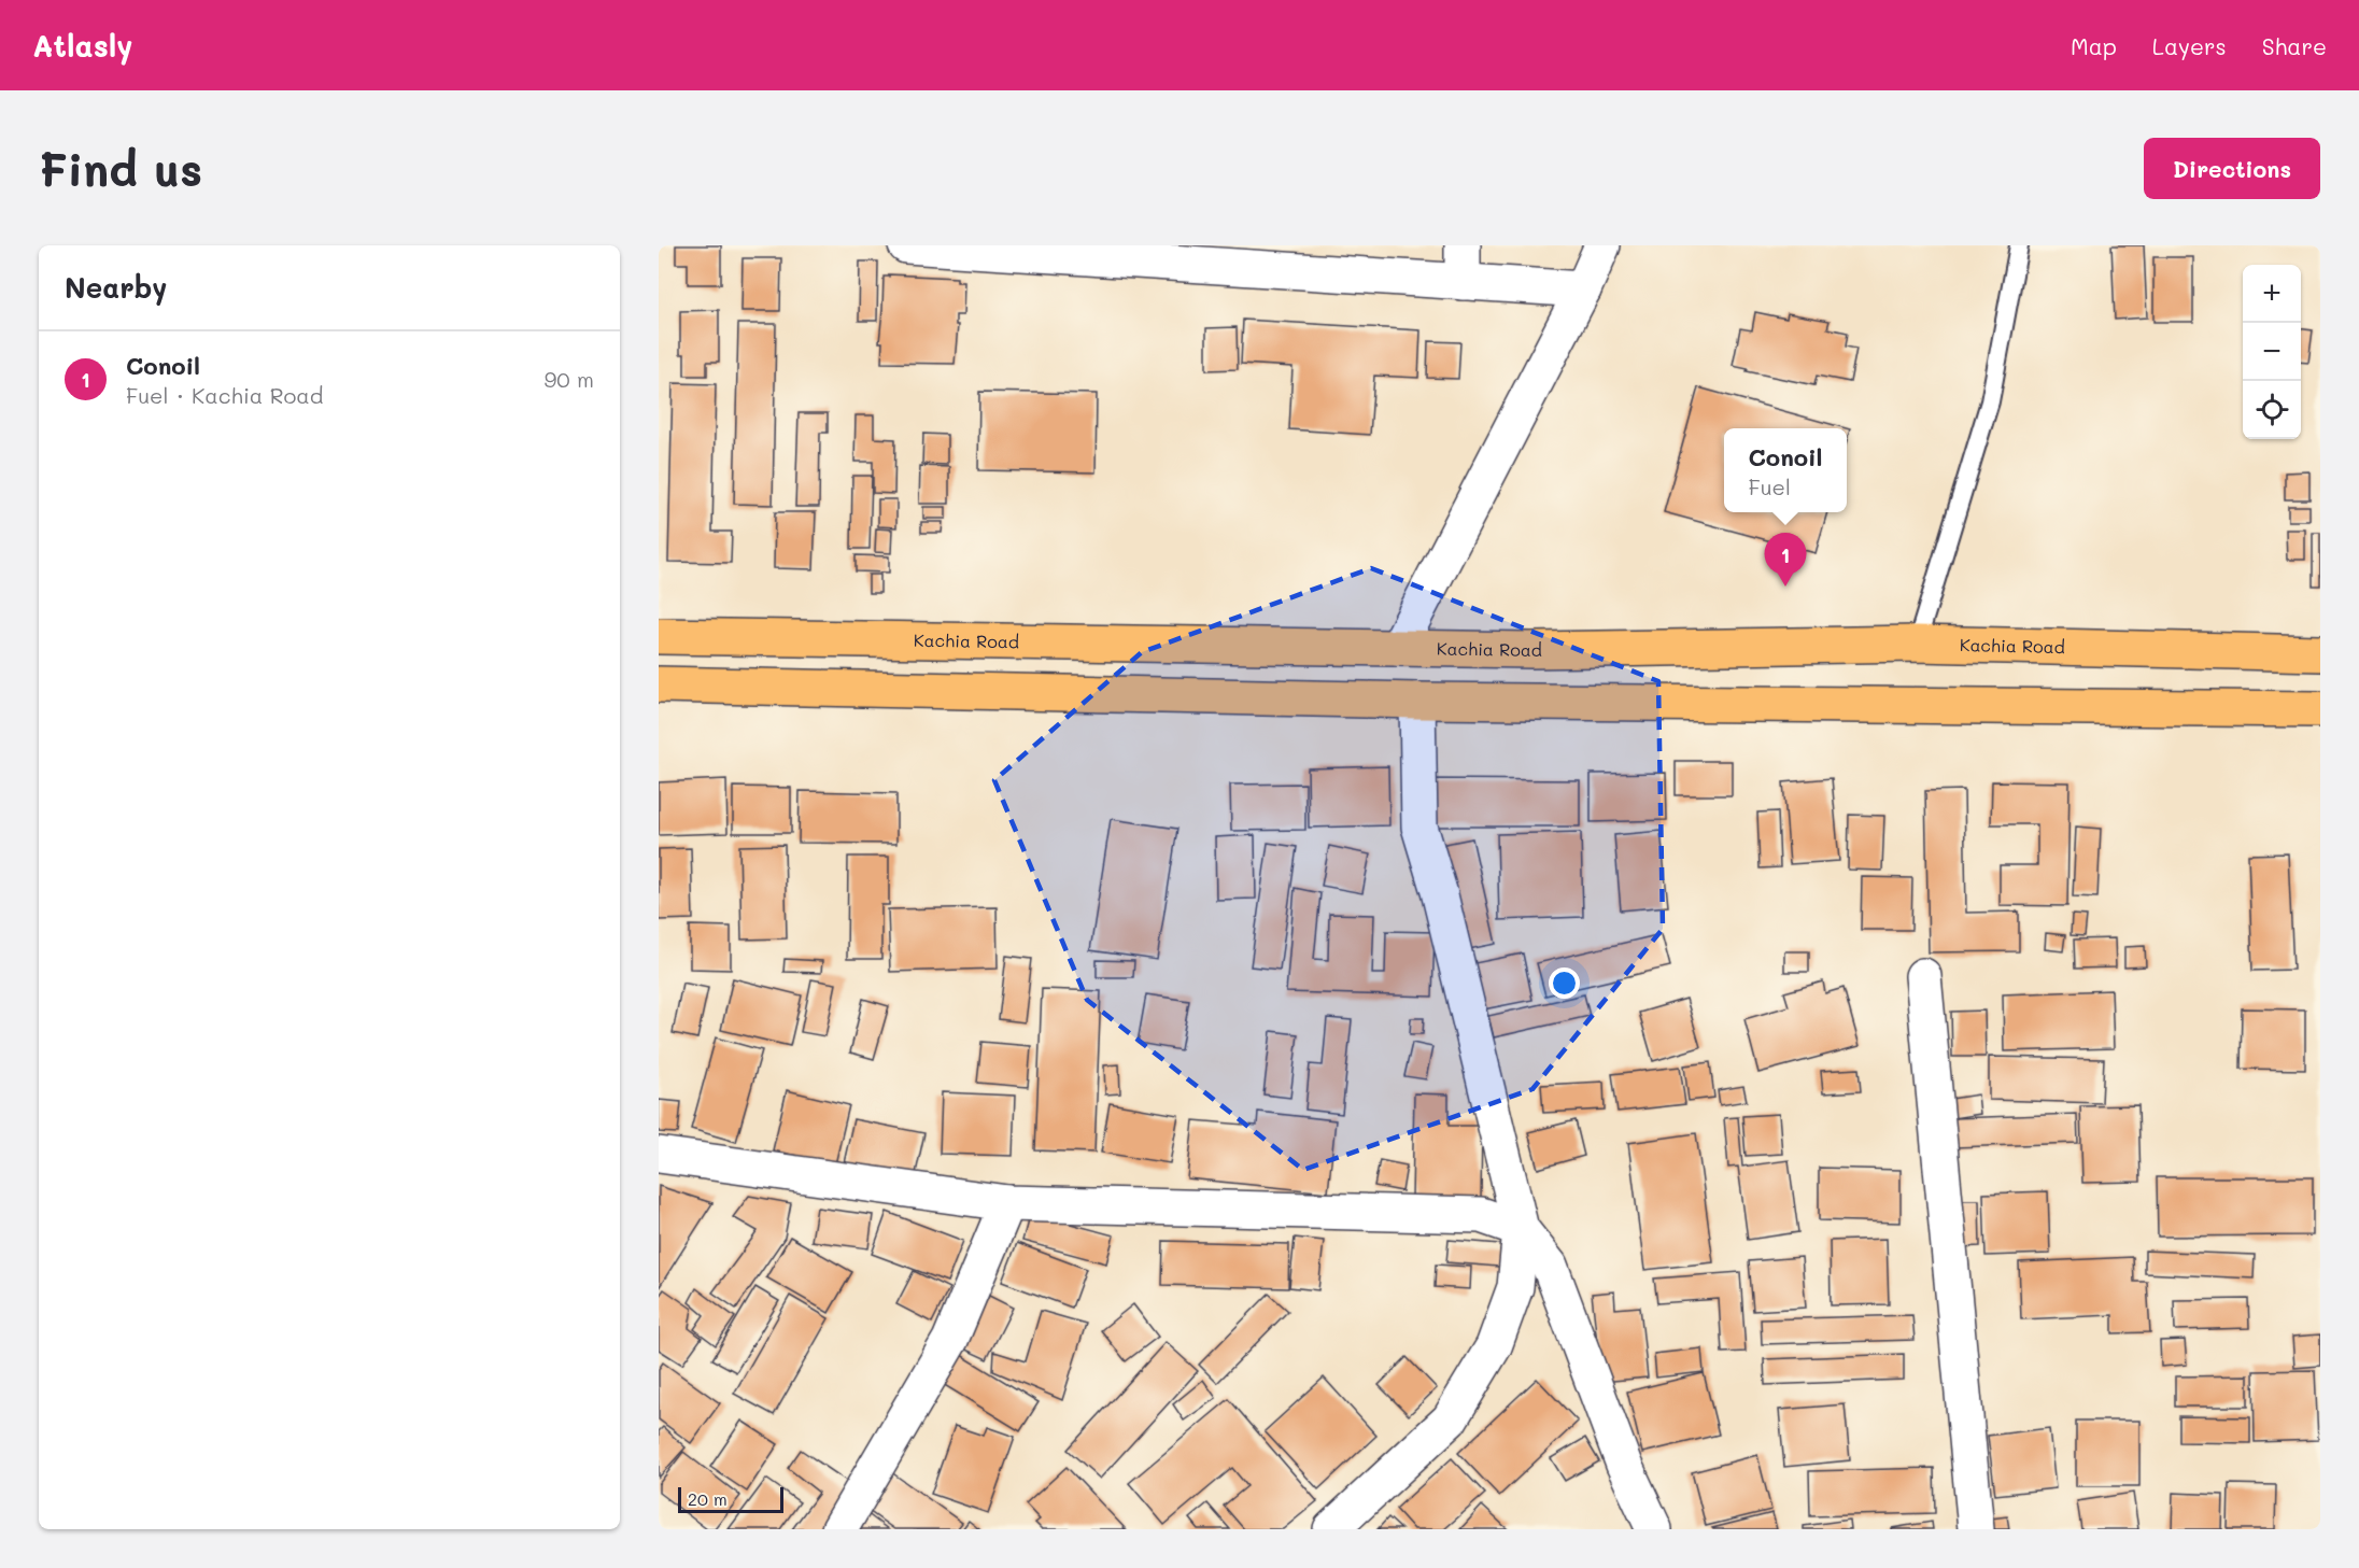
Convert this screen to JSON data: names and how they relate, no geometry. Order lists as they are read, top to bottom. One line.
{"streets":{"highway":["Kachia Road"]},"scale_bar":"20 m","page":{"header":"Atlasly","nav":["Map","Layers","Share"],"buttons":"Directions","title":"Find us","heading":"Nearby","map_buttons":["+","−"],"list":[{"mark":"1","name":"Conoil","note":"Fuel · Kachia Road","value":"90 m"}],"popup":["Conoil","Fuel"],"pins":"1","scale":"20 m"}}
